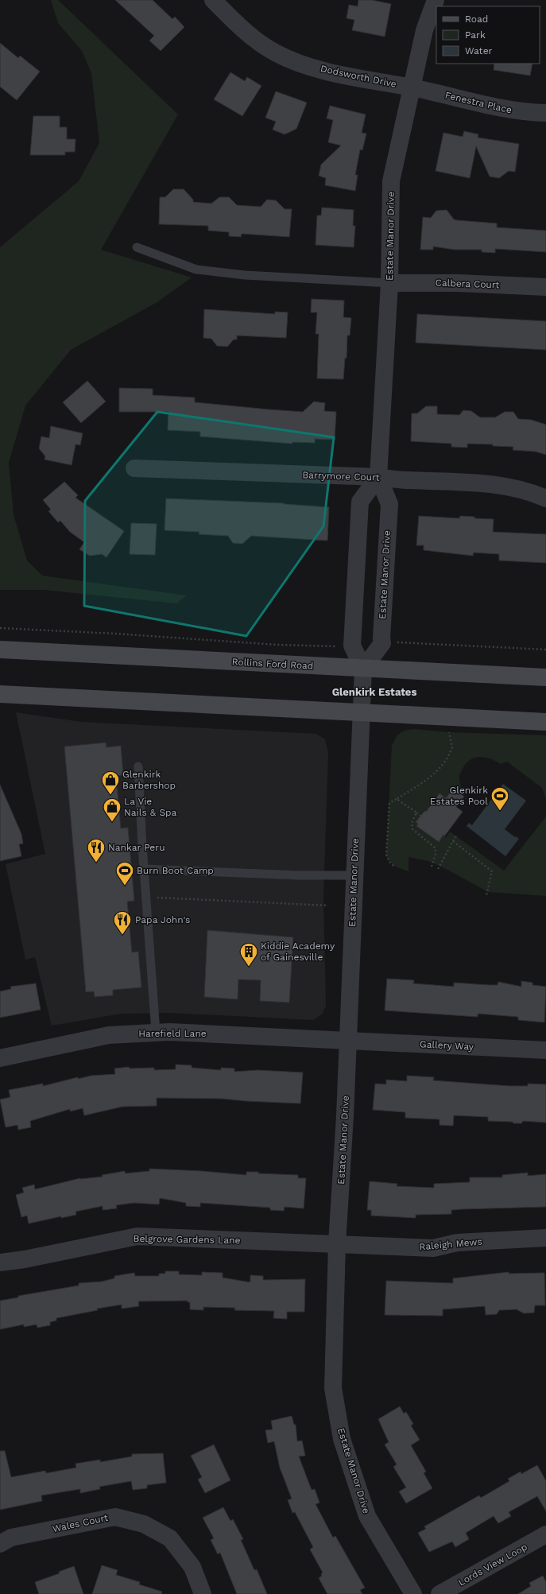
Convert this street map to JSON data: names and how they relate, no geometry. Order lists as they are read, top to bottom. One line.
{"streets":{"main road":["Rollins Ford Road"],"street":["Dodsworth Drive","Fenestra Place","Estate Manor Drive","Calbera Court","Barrymore Court","Harefield Lane","Gallery Way","Belgrove Gardens Lane","Raleigh Mews","Wales Court","Lords View Loop"]},"crossings":[["Dodsworth Drive","Fenestra Place"],["Dodsworth Drive","Estate Manor Drive"],["Fenestra Place","Estate Manor Drive"],["Estate Manor Drive","Calbera Court"],["Estate Manor Drive","Barrymore Court"],["Estate Manor Drive","Rollins Ford Road"],["Estate Manor Drive","Harefield Lane"],["Estate Manor Drive","Gallery Way"],["Estate Manor Drive","Belgrove Gardens Lane"],["Estate Manor Drive","Raleigh Mews"],["Harefield Lane","Gallery Way"],["Belgrove Gardens Lane","Raleigh Mews"]],"districts":["Glenkirk Estates"],"places":{"shop":["Glenkirk Barbershop","La Vie Nails & Spa"],"sports":["Glenkirk Estates Pool","Burn Boot Camp"],"restaurant":["Nankar Peru","Papa John's"],"building":["Kiddie Academy of Gainesville"]},"legend":["Road","Park","Water"]}
